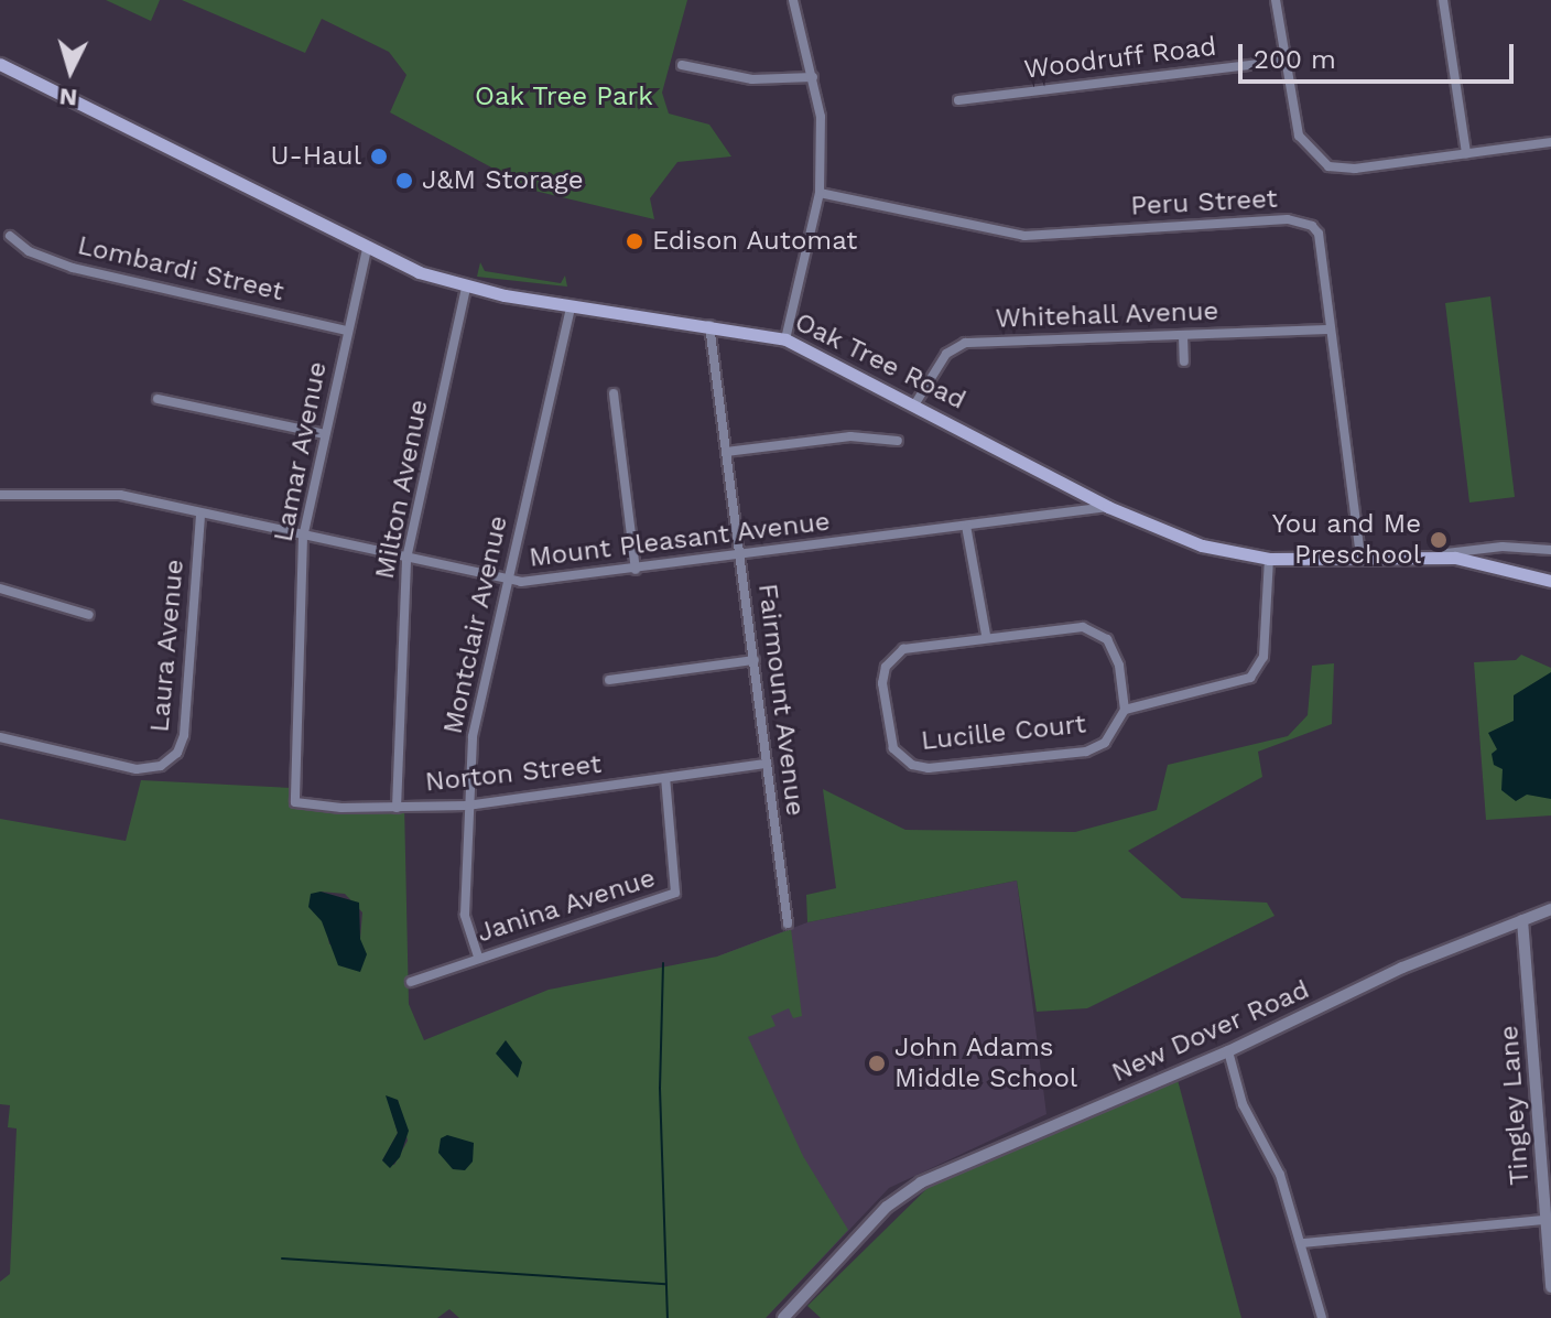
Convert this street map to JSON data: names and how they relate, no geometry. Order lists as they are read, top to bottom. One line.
{"streets":{"main road":["Oak Tree Road"],"street":["Woodruff Road","Peru Street","Lombardi Street","Whitehall Avenue","Lamar Avenue","Milton Avenue","Mount Pleasant Avenue","Montclair Avenue","Laura Avenue","Fairmount Avenue","Lucille Court","Norton Street","Janina Avenue","New Dover Road","Tingley Lane"]},"crossings":[["Peru Street","Whitehall Avenue"],["Peru Street","Oak Tree Road"],["Lombardi Street","Lamar Avenue"],["Whitehall Avenue","Oak Tree Road"],["Oak Tree Road","Lamar Avenue"],["Oak Tree Road","Milton Avenue"],["Oak Tree Road","Mount Pleasant Avenue"],["Oak Tree Road","Montclair Avenue"],["Oak Tree Road","Fairmount Avenue"],["Lamar Avenue","Mount Pleasant Avenue"],["Lamar Avenue","Norton Street"],["Milton Avenue","Mount Pleasant Avenue"],["Milton Avenue","Norton Street"],["Mount Pleasant Avenue","Montclair Avenue"],["Mount Pleasant Avenue","Laura Avenue"],["Mount Pleasant Avenue","Fairmount Avenue"],["Montclair Avenue","Norton Street"],["Montclair Avenue","Janina Avenue"],["Fairmount Avenue","Norton Street"],["Norton Street","Janina Avenue"],["New Dover Road","Tingley Lane"]],"parks":["Oak Tree Park"],"places":["U-Haul","J&M Storage","Edison Automat","You and Me Preschool","John Adams Middle School"],"scale_bar":"200 m","north":"bottom"}
